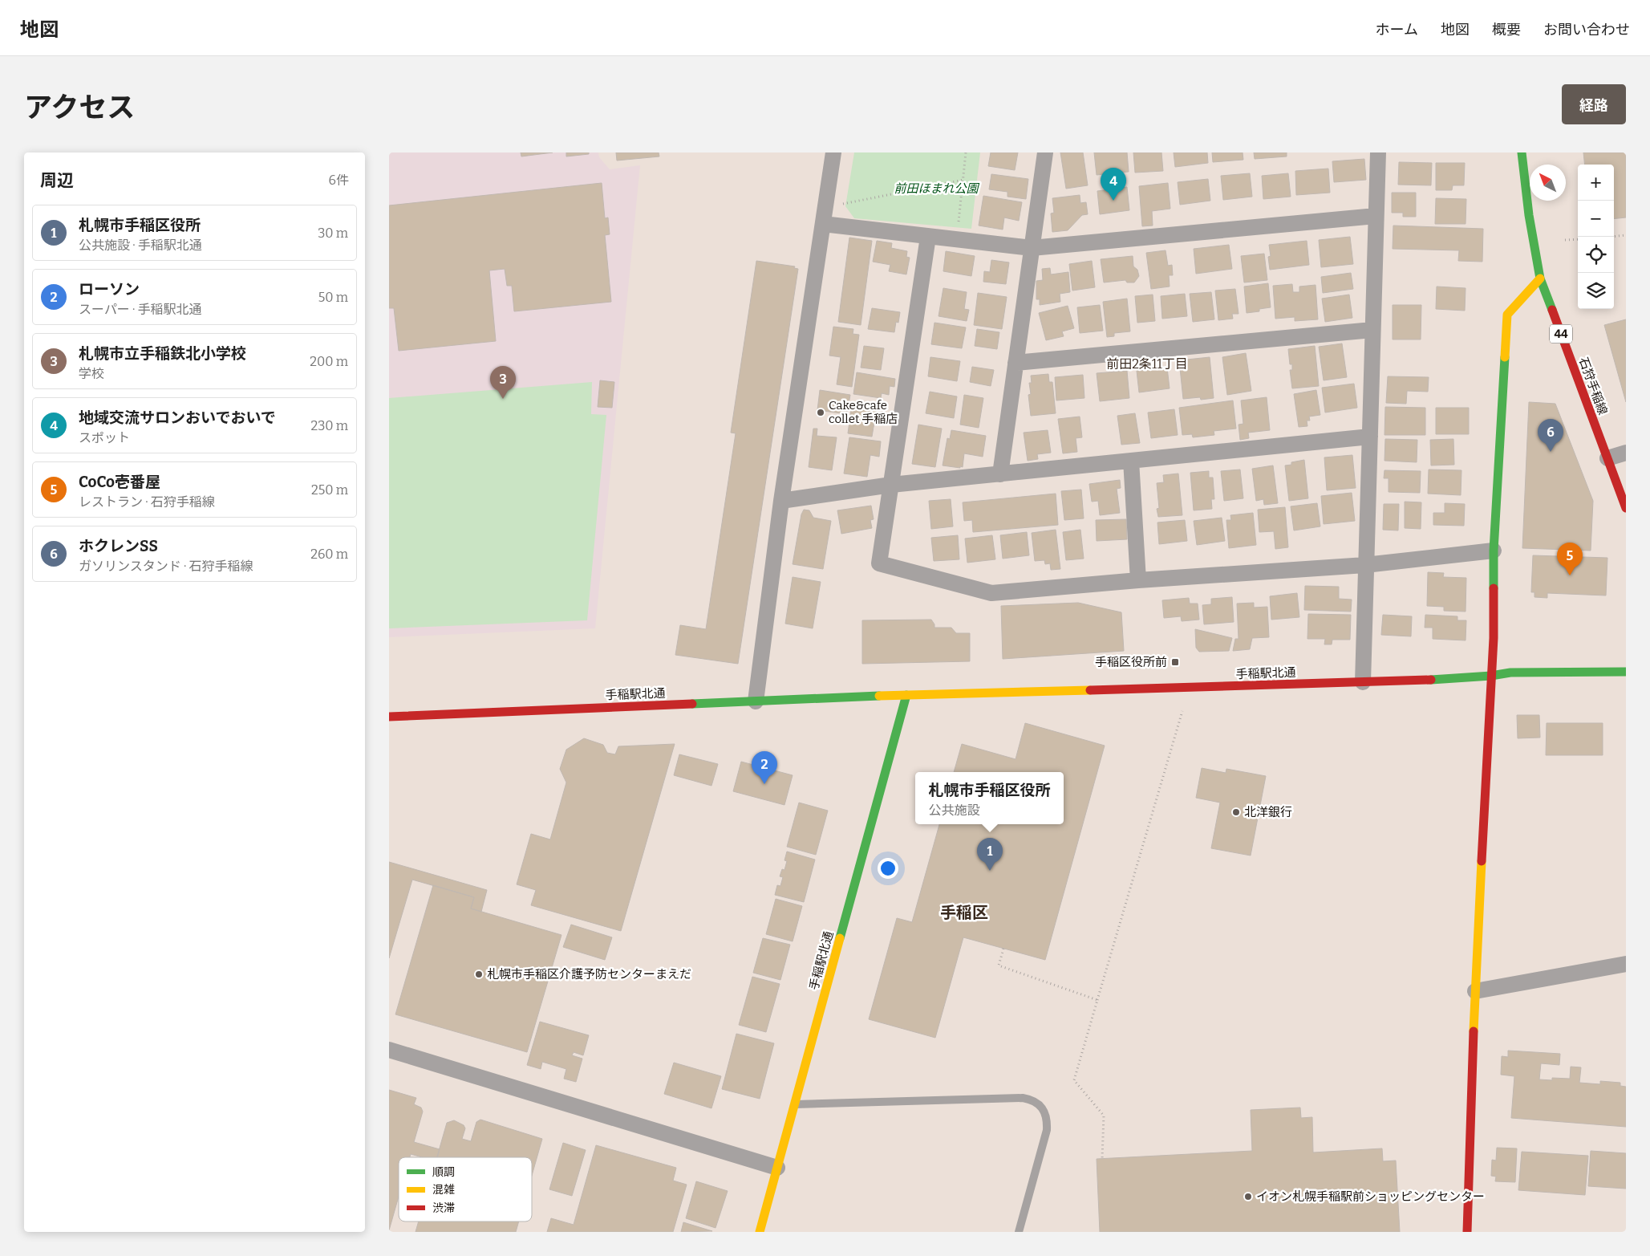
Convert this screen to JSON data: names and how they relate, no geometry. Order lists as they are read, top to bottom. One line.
{"streets":{"street":["44","石狩手稲線","手稲駅北通"]},"districts":["前田2条11丁目","手稲区"],"parks":["前田ほまれ公園"],"places":{"other":["Cake&cafe collet 手稲店","北洋銀行","札幌市手稲区介護予防センターまえだ","イオン札幌手稲駅前ショッピングセンター"],"transit":["手稲区役所前"]},"legend":["順調","混雑","渋滞"],"north":"top left","page":{"header":"地図","nav":["ホーム","地図","概要","お問い合わせ"],"title":"アクセス","buttons":"経路","heading":["周辺","6件"],"map_buttons":["+","−"],"pins":["4","3","6","5","2","1"],"list":[{"mark":"1","name":"札幌市手稲区役所","note":"公共施設 · 手稲駅北通","value":"30 m"},{"mark":"2","name":"ローソン","note":"スーパー · 手稲駅北通","value":"50 m"},{"mark":"3","name":"札幌市立手稲鉄北小学校","note":"学校","value":"200 m"},{"mark":"4","name":"地域交流サロンおいでおいで","note":"スポット","value":"230 m"},{"mark":"5","name":"CoCo壱番屋","note":"レストラン · 石狩手稲線","value":"250 m"},{"mark":"6","name":"ホクレンSS","note":"ガソリンスタンド · 石狩手稲線","value":"260 m"}],"popup":["札幌市手稲区役所","公共施設"]}}
